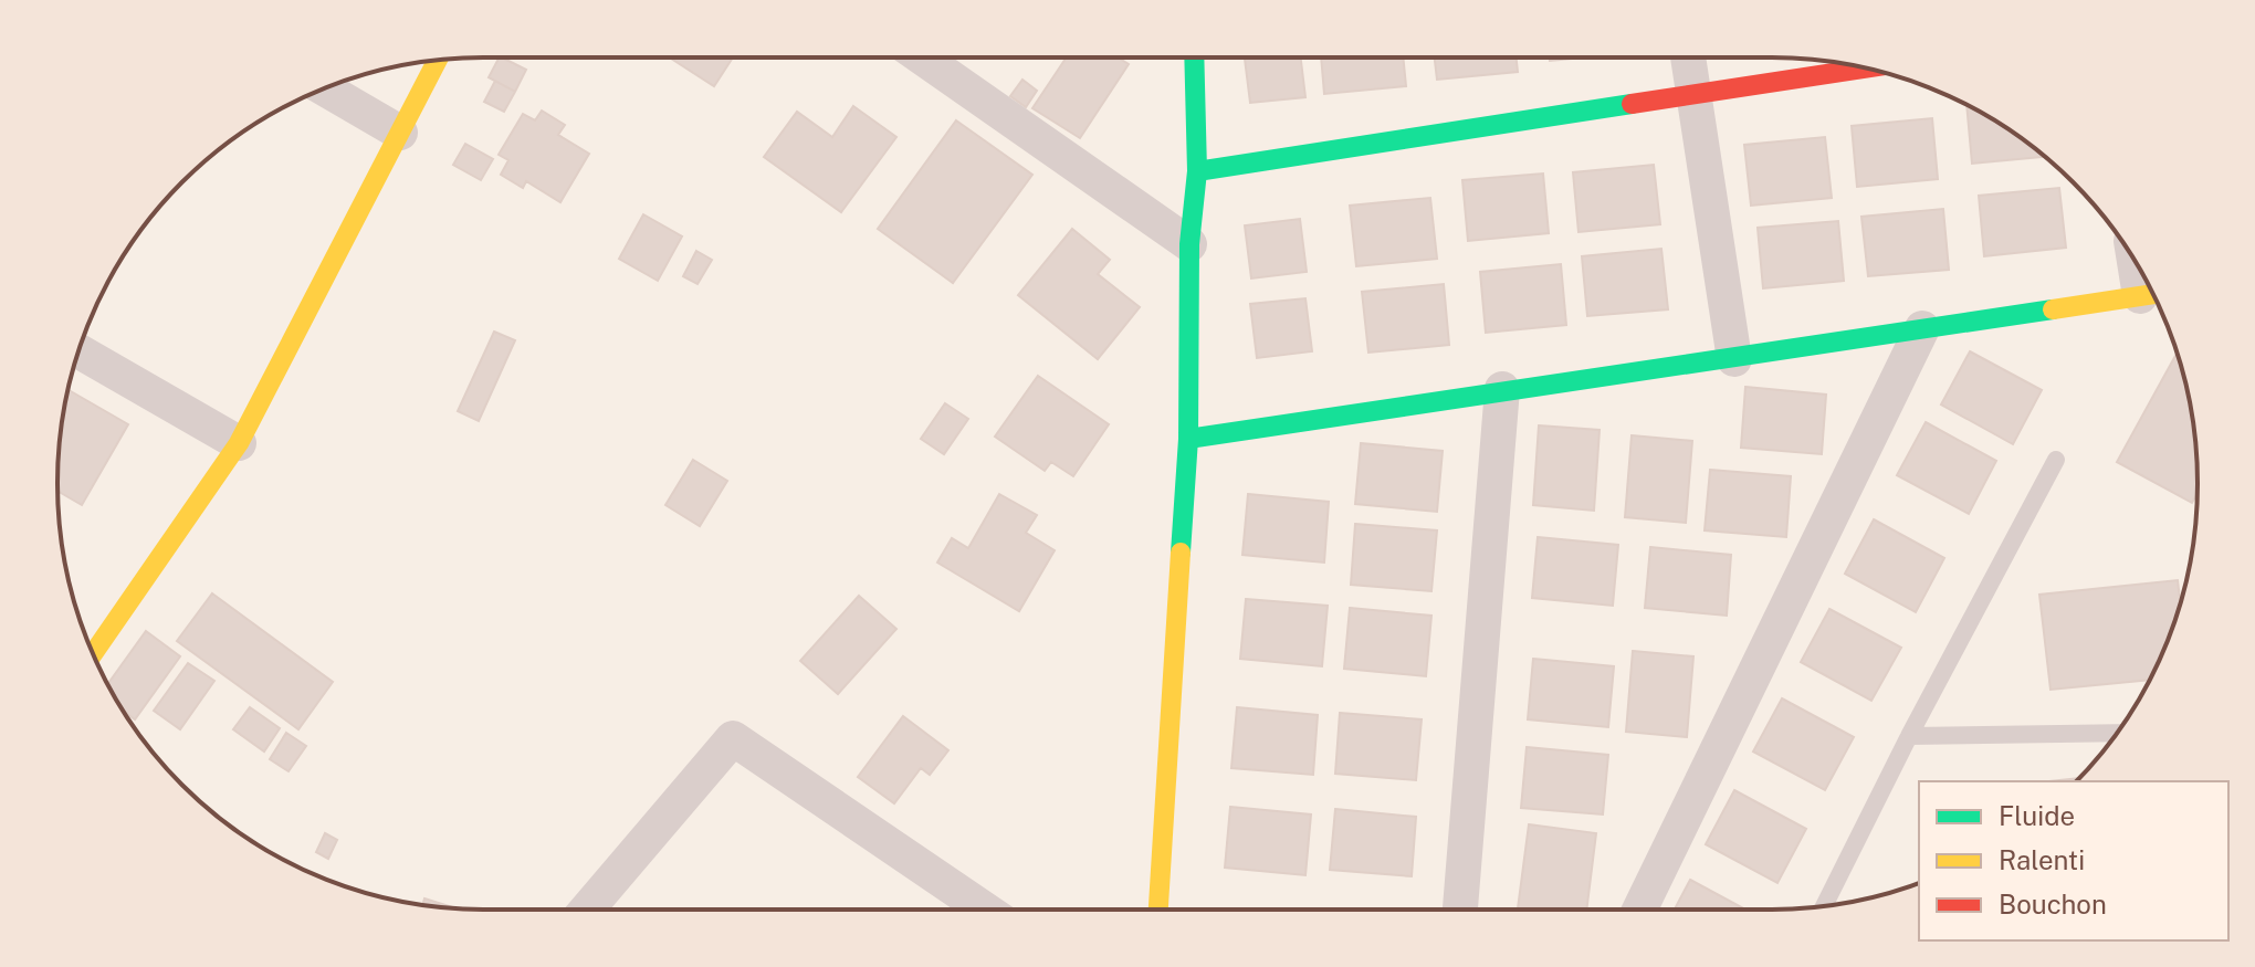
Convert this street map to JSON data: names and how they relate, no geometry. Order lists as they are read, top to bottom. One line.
{"legend":["Fluide","Ralenti","Bouchon"]}
